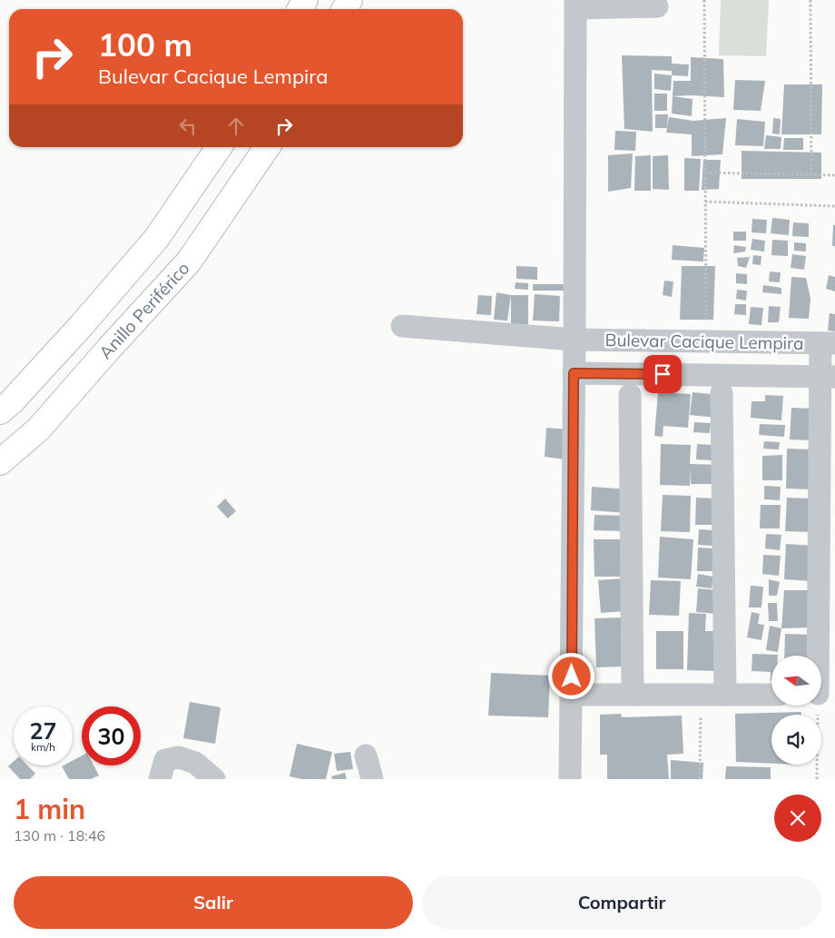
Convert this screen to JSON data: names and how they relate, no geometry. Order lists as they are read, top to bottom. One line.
{"streets":{"highway":["Anillo Periférico"],"street":["Bulevar Cacique Lempira"]},"north":"left","page":{"turn":["100 m","Bulevar Cacique Lempira"],"speed":"27 km/h","limit":"30","heading":["1 min","130 m · 18:46"],"buttons":["Salir","Compartir"]}}
